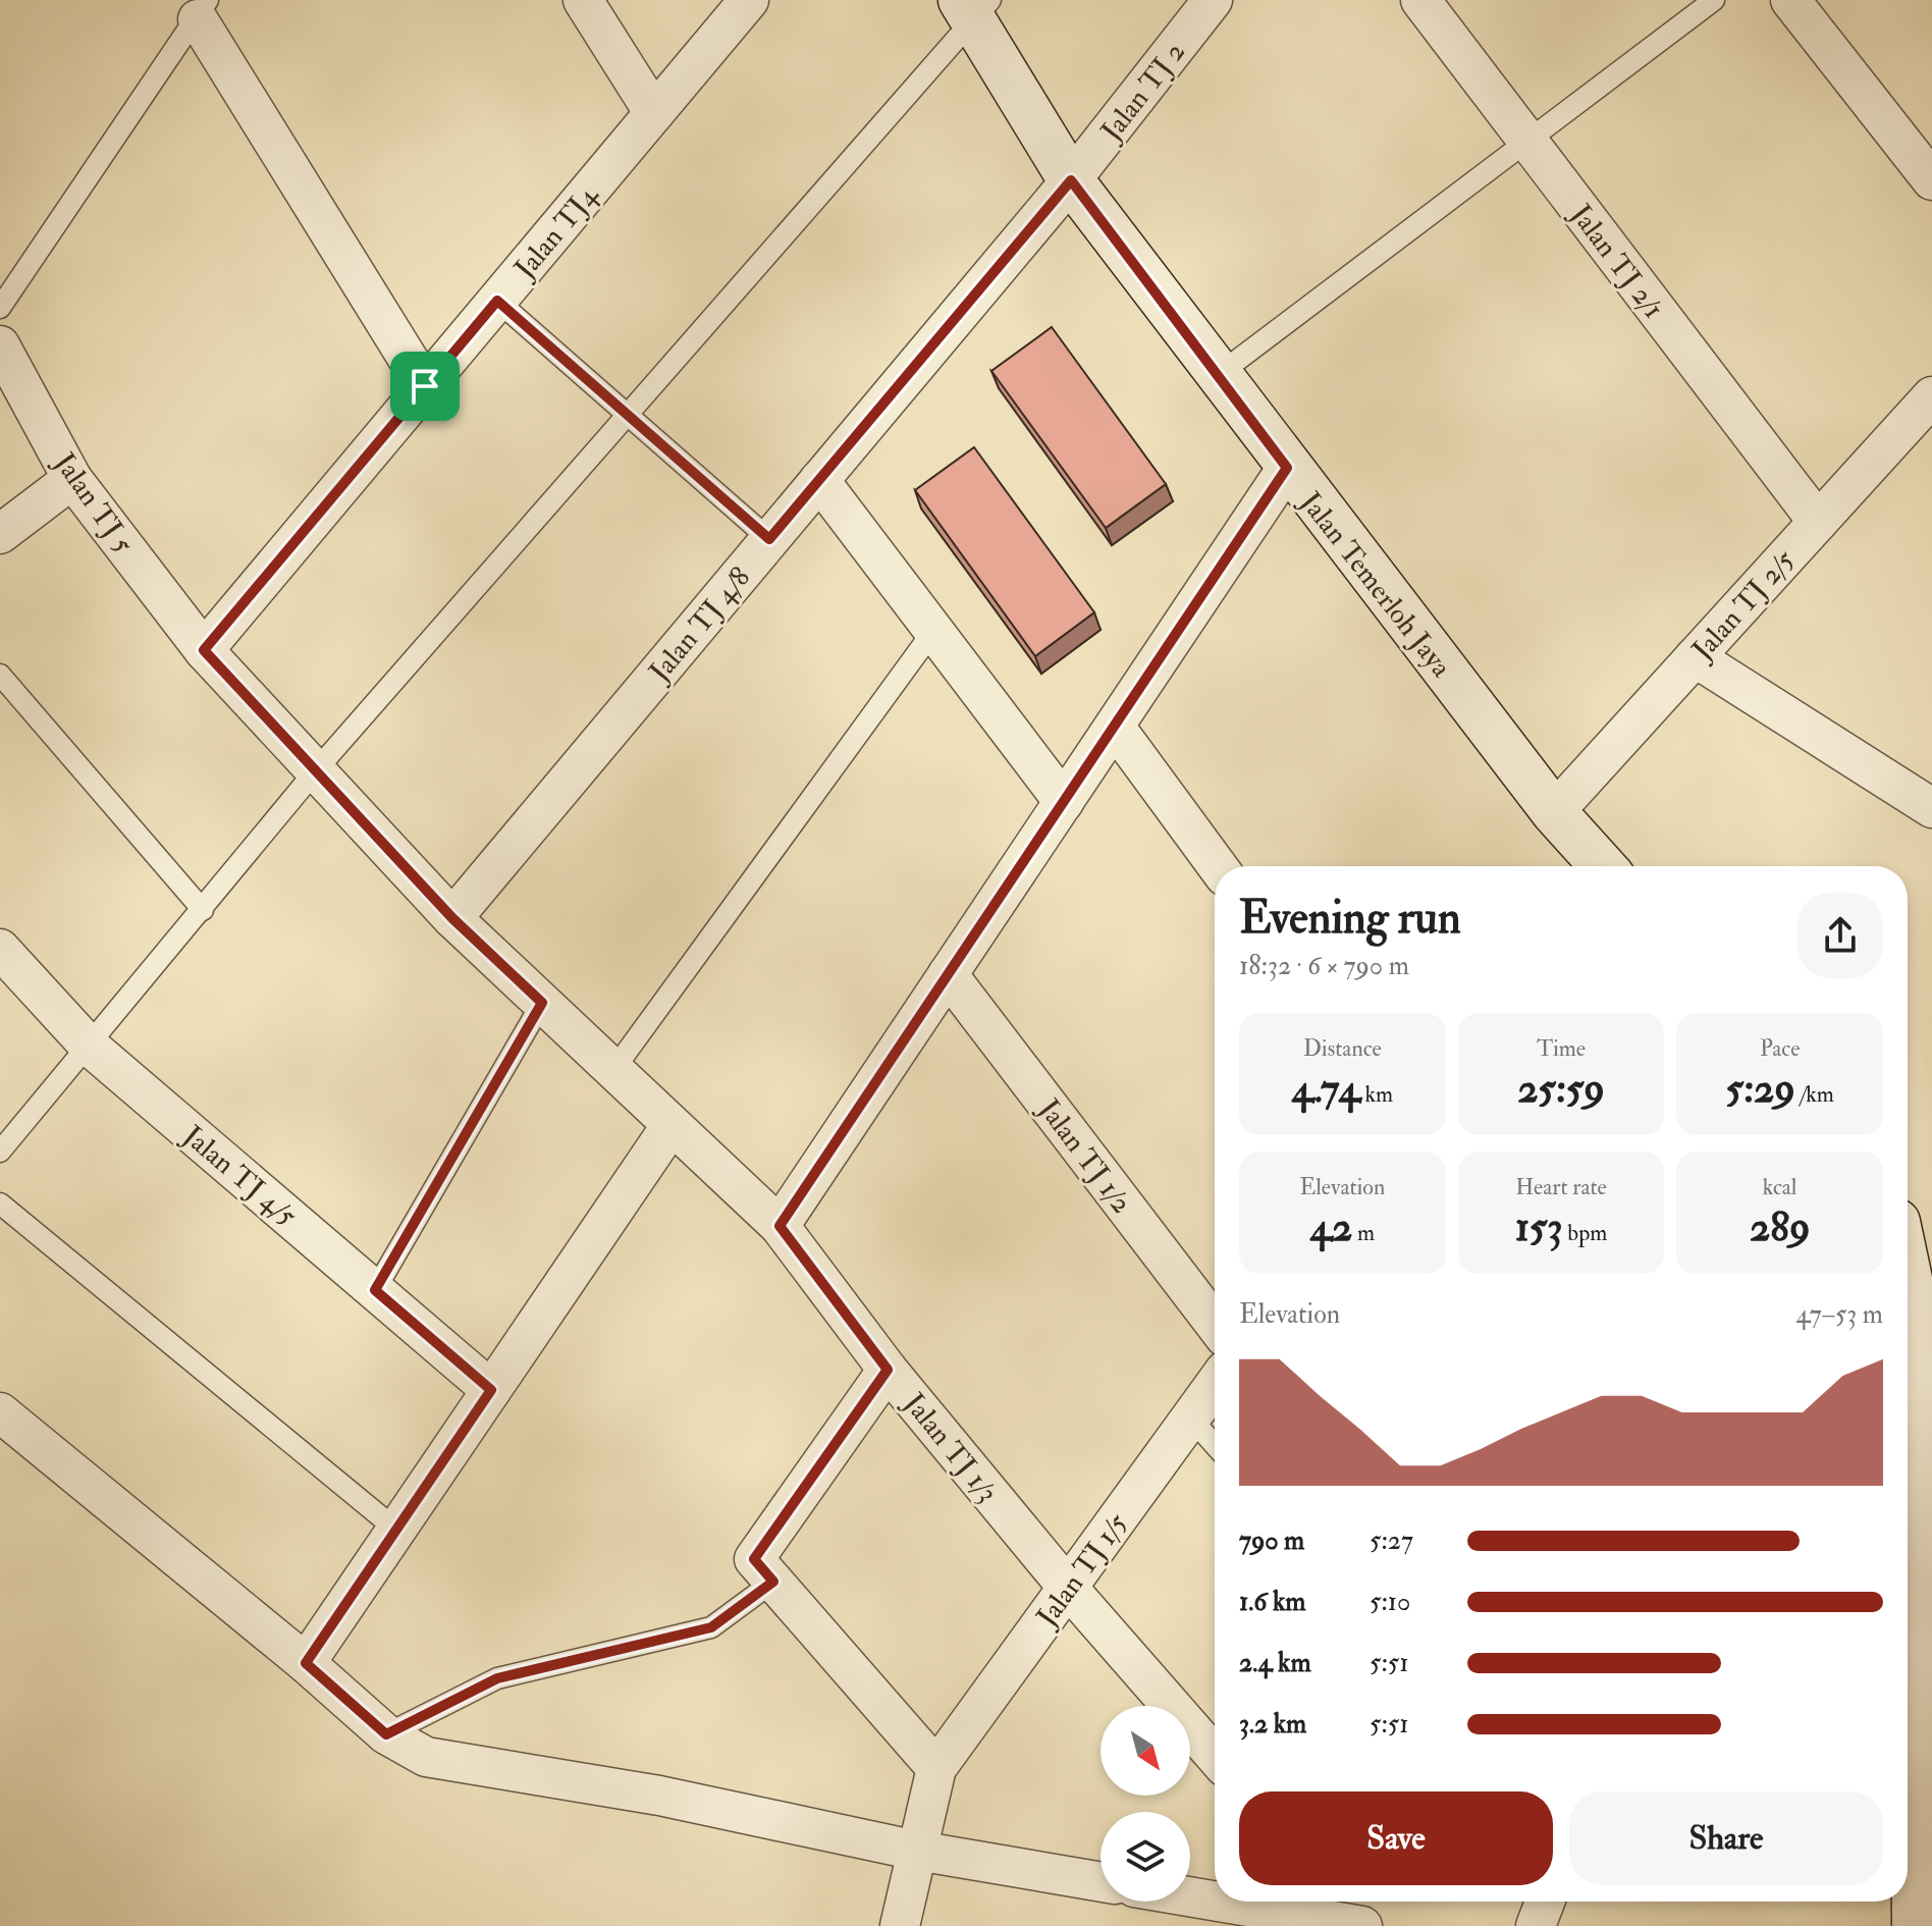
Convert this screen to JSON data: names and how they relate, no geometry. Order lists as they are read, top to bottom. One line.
{"streets":{"street":["Jalan TJ 2","Jalan TJ4","Jalan TJ 2/1","Jalan TJ 5","Jalan Temerloh Jaya","Jalan TJ 2/5","Jalan TJ 4/8","Jalan TJ 1/2","Jalan TJ 4/5","Jalan TJ 1/3","Jalan TJ 1/5"]},"crossings":[["Jalan TJ 2","Jalan Temerloh Jaya"],["Jalan TJ 2","Jalan TJ 4/8"],["Jalan TJ4","Jalan TJ 5"],["Jalan TJ 2/1","Jalan TJ 2/5"],["Jalan TJ 5","Jalan TJ 4/8"],["Jalan TJ 5","Jalan TJ 1/3"],["Jalan Temerloh Jaya","Jalan TJ 2/5"],["Jalan Temerloh Jaya","Jalan TJ 4/8"],["Jalan TJ 4/8","Jalan TJ 1/3"],["Jalan TJ 1/3","Jalan TJ 1/5"]],"north":"bottom right","page":{"heading":["Evening run","18:32 · 6 × 790 m"],"stats":[["Distance","4.74 km"],["Time","25:59"],["Pace","5:29 /km"],["Elevation","42 m"],["Heart rate","153 bpm"],["kcal","289"]],"chart":["Elevation","47–53 m"],"list":[{"name":"790 m","note":"5:27"},{"name":"1.6 km","note":"5:10"},{"name":"2.4 km","note":"5:51"},{"name":"3.2 km","note":"5:51"}],"buttons":["Save","Share"]}}
